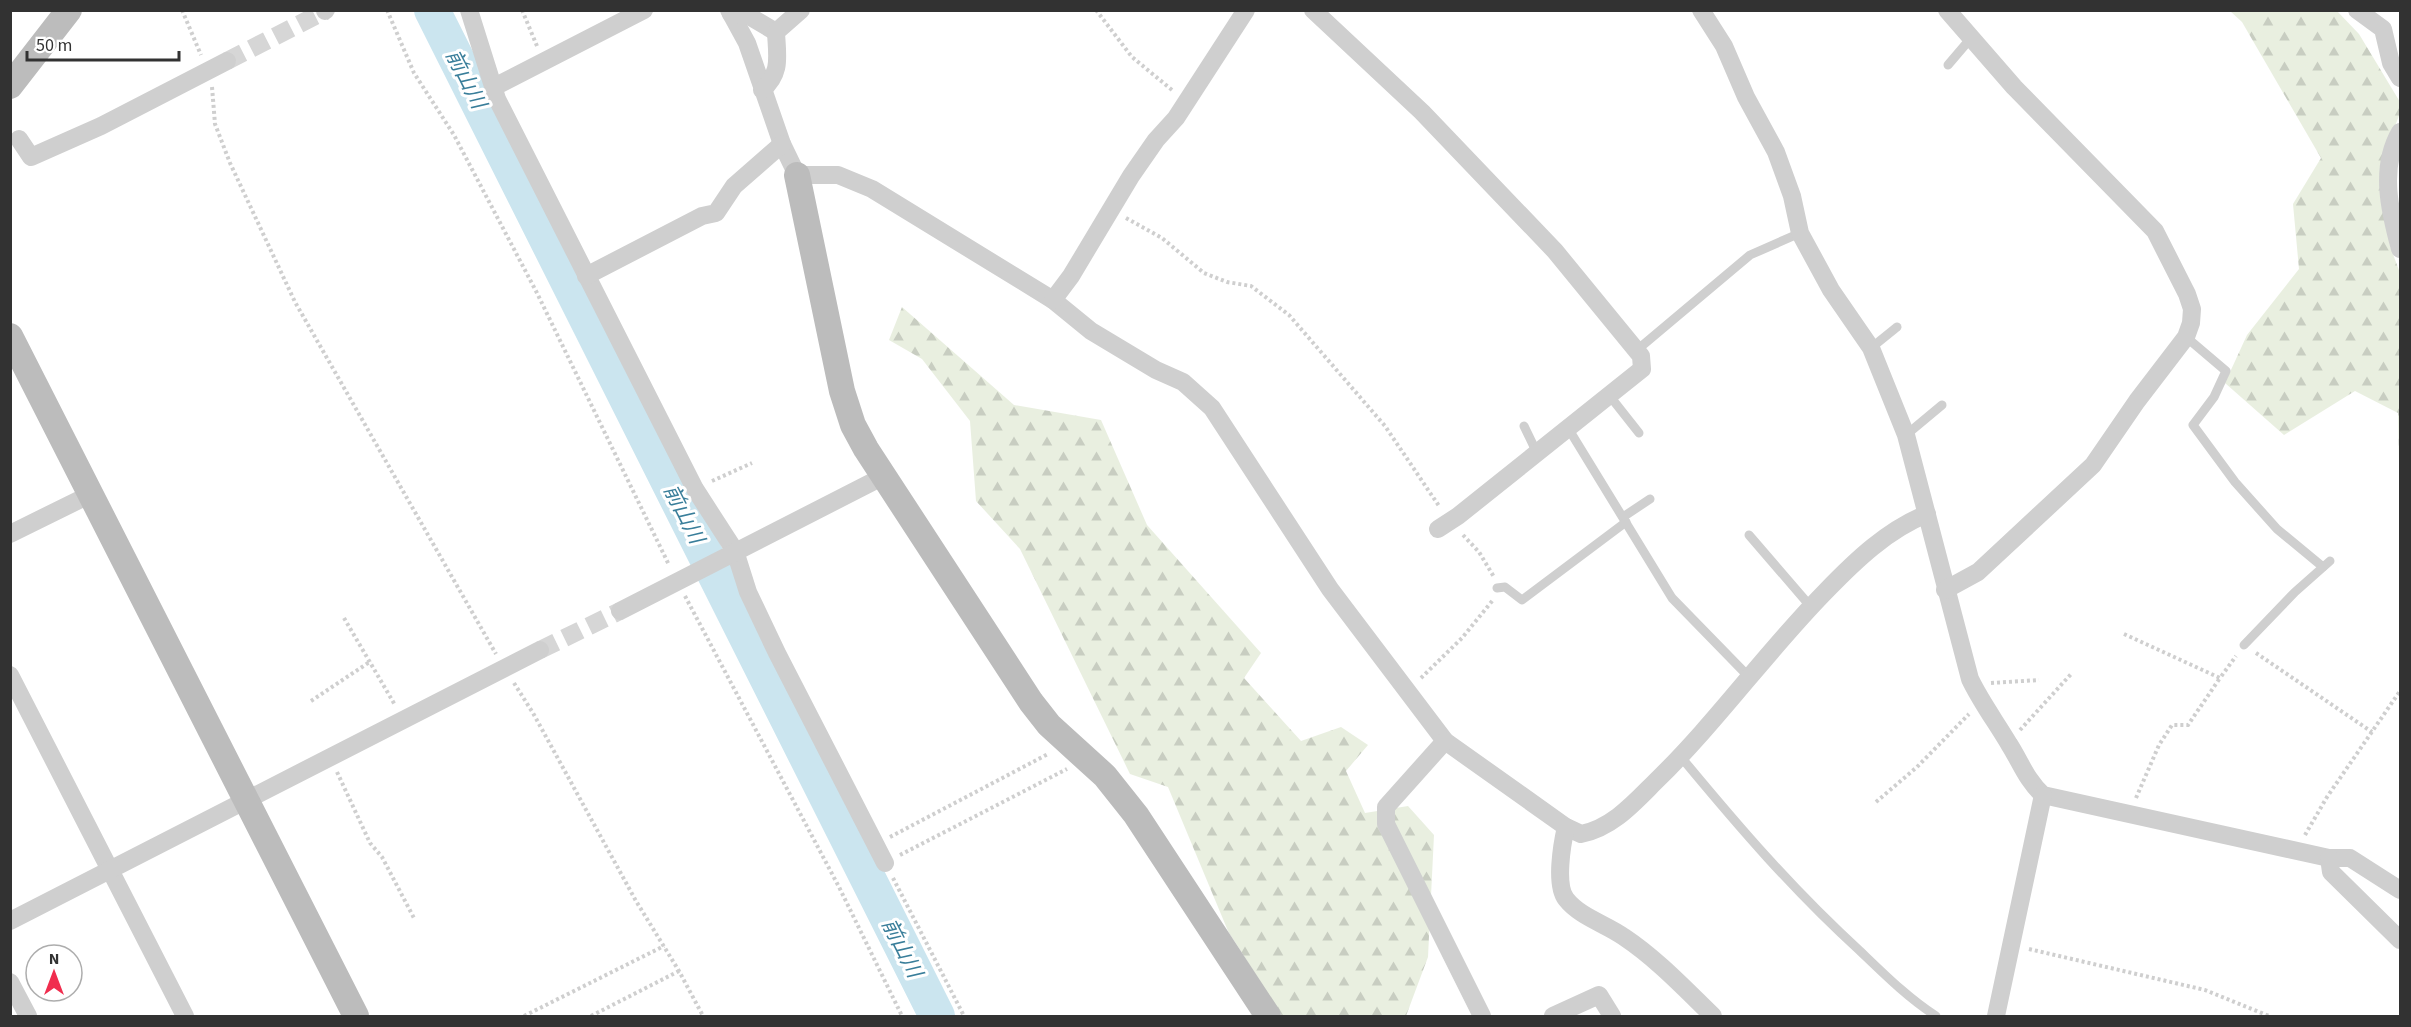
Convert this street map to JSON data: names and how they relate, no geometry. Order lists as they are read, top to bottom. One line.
{"water":["前山川"],"scale_bar":"50 m","north":"top"}
